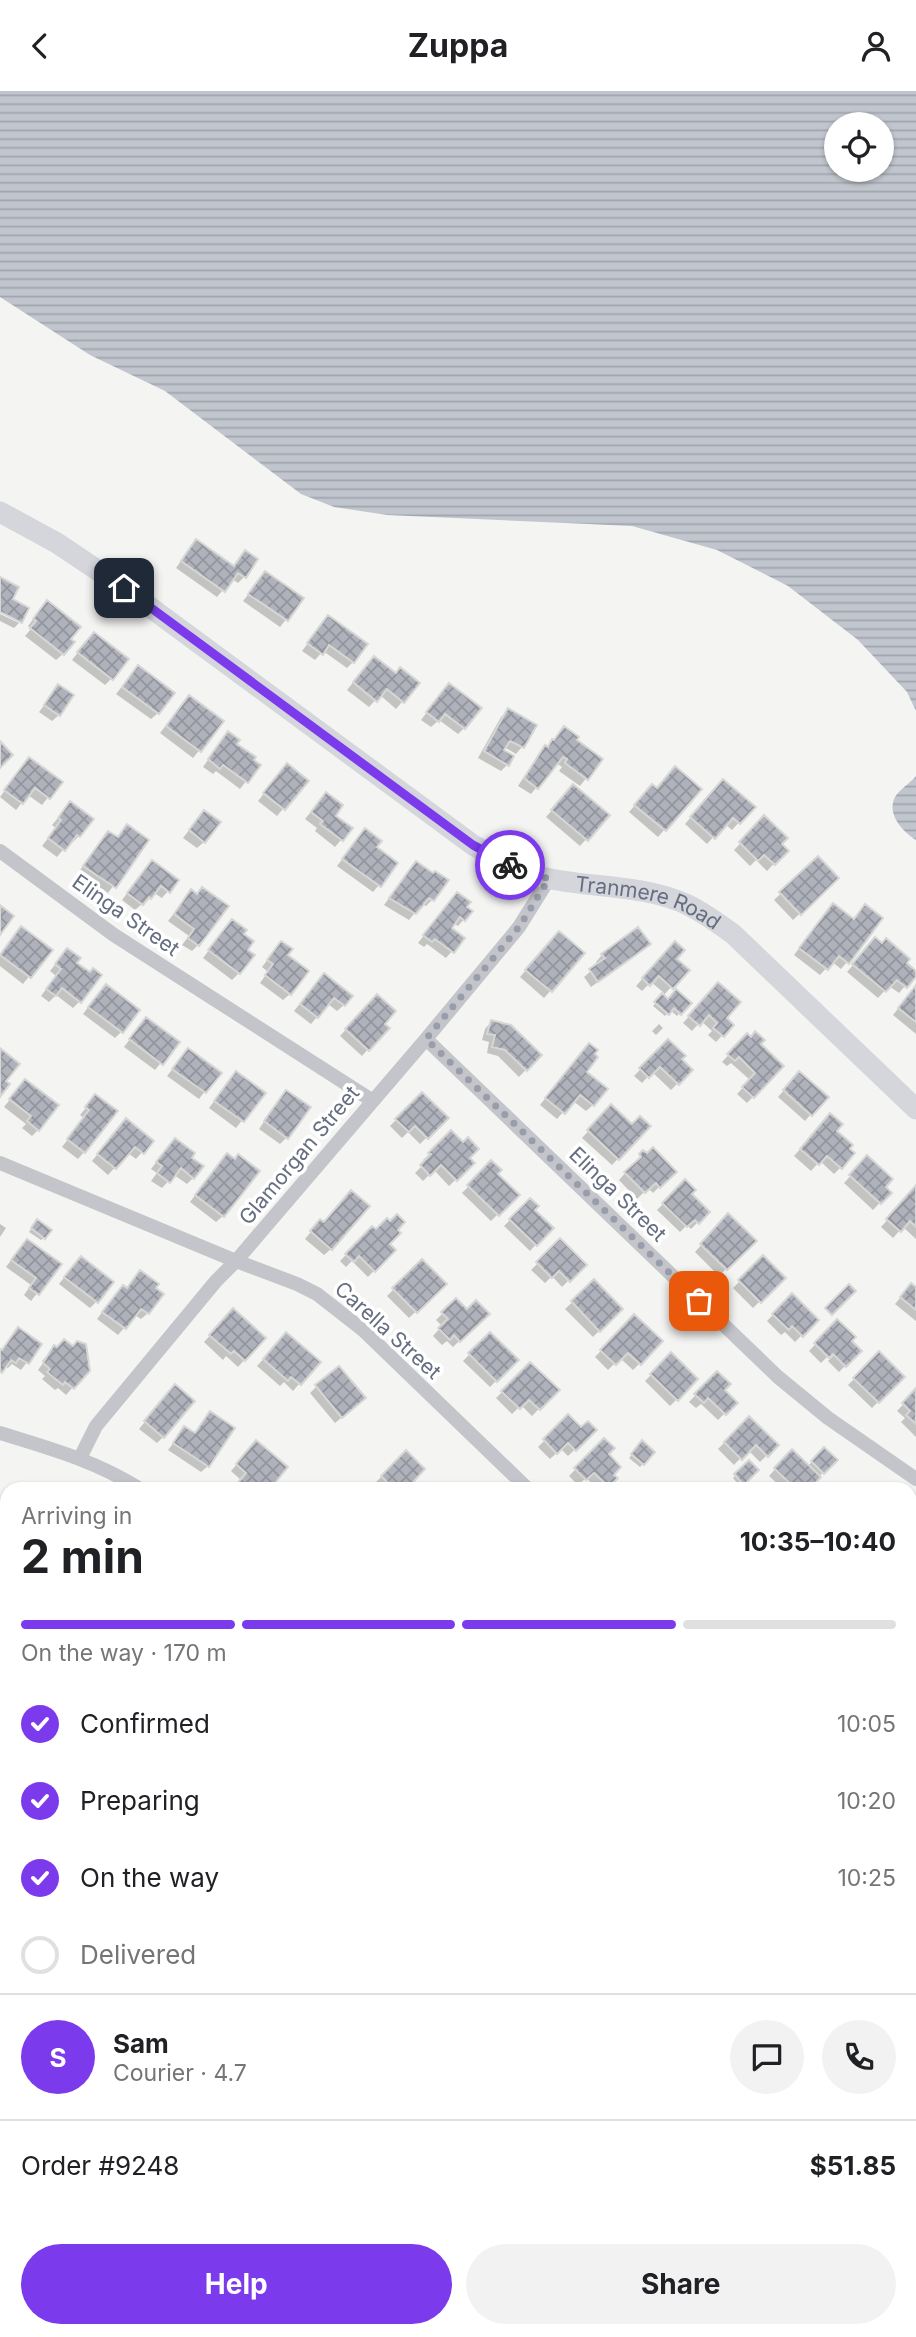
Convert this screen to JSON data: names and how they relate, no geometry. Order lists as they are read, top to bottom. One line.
{"streets":{"street":["Tranmere Road","Elinga Street","Glamorgan Street","Carella Street"]},"crossings":[["Tranmere Road","Glamorgan Street"],["Elinga Street","Glamorgan Street"],["Glamorgan Street","Carella Street"]],"page":{"header":"Zuppa","heading":["2 min","Arriving in","10:35–10:40"],"panel":["Sam","Courier · 4.7","Order #9248","$51.85"],"bar":"On the way · 170 m","list":[["Confirmed","10:05"],["Preparing","10:20"],["On the way","10:25"],"Delivered"],"round":"S","buttons":["Help","Share"]}}
